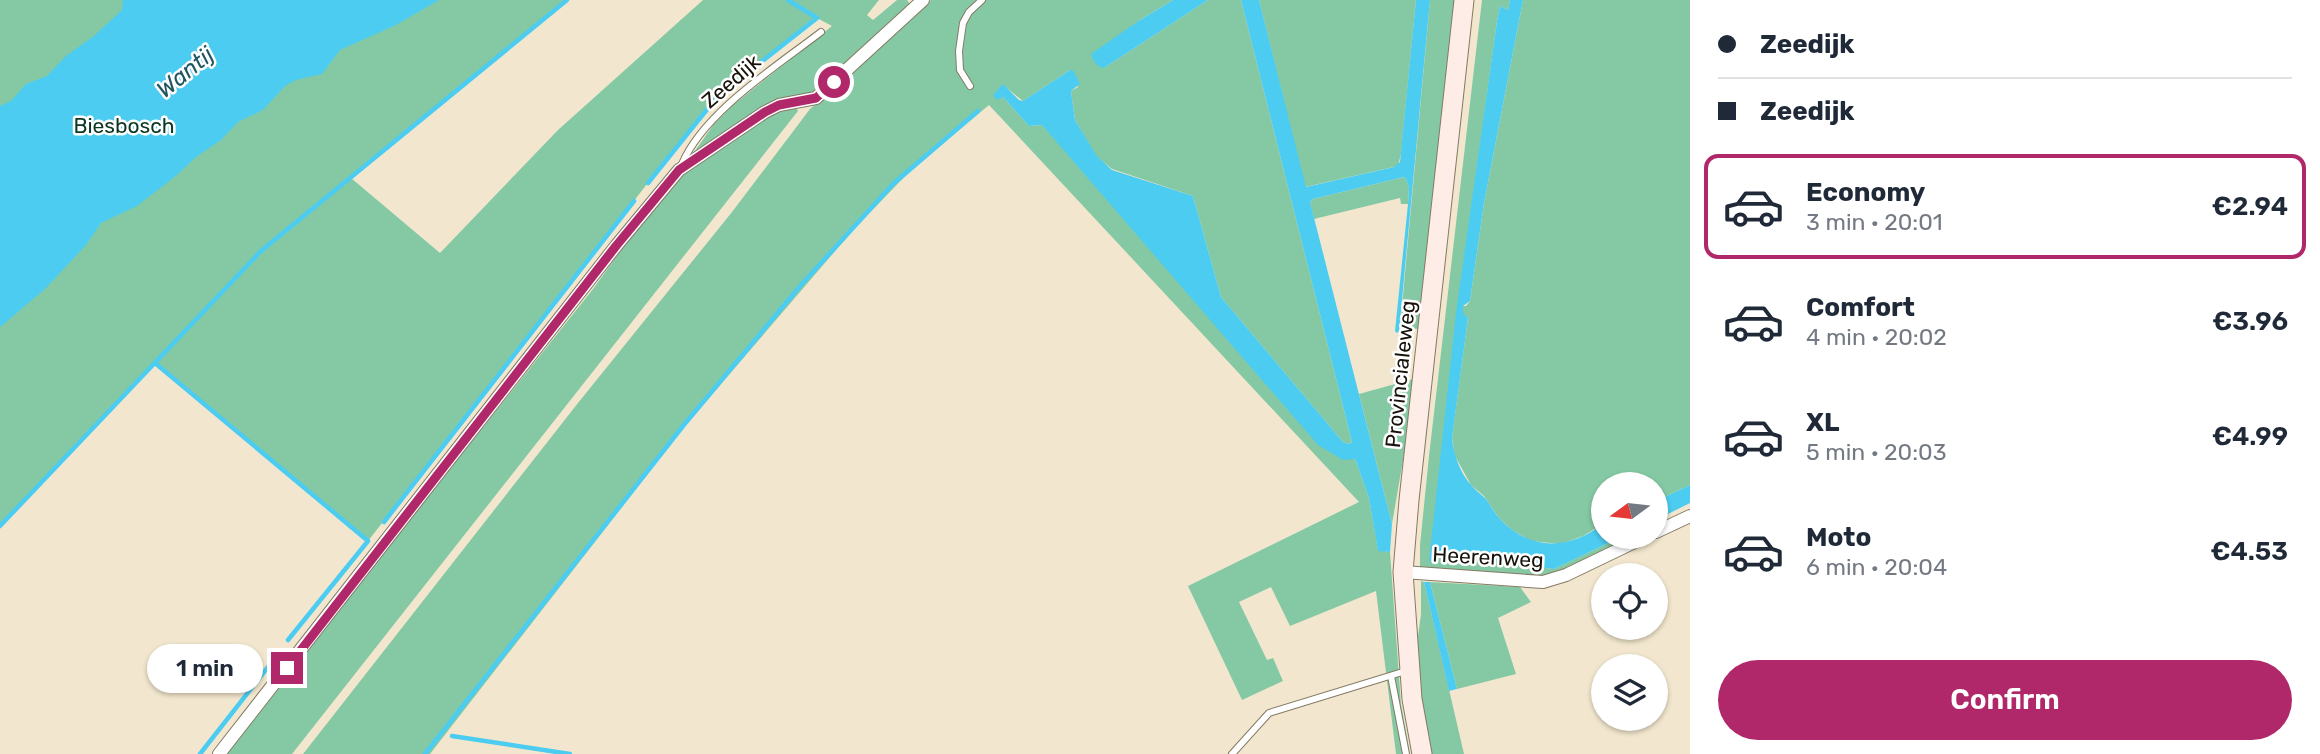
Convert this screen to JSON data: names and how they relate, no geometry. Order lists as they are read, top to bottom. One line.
{"streets":{"main road":["Provincialeweg"],"street":["Zeedijk","Heerenweg"]},"crossings":[["Provincialeweg","Heerenweg"]],"water":["Wantij"],"parks":["Biesbosch"],"north":"left","page":{"banner":["Zeedijk","Zeedijk"],"list":[{"name":"Economy","note":"3 min · 20:01","value":"€2.94"},{"name":"Comfort","note":"4 min · 20:02","value":"€3.96"},{"name":"XL","note":"5 min · 20:03","value":"€4.99"},{"name":"Moto","note":"6 min · 20:04","value":"€4.53"}],"bubble":"1 min","buttons":"Confirm"}}
